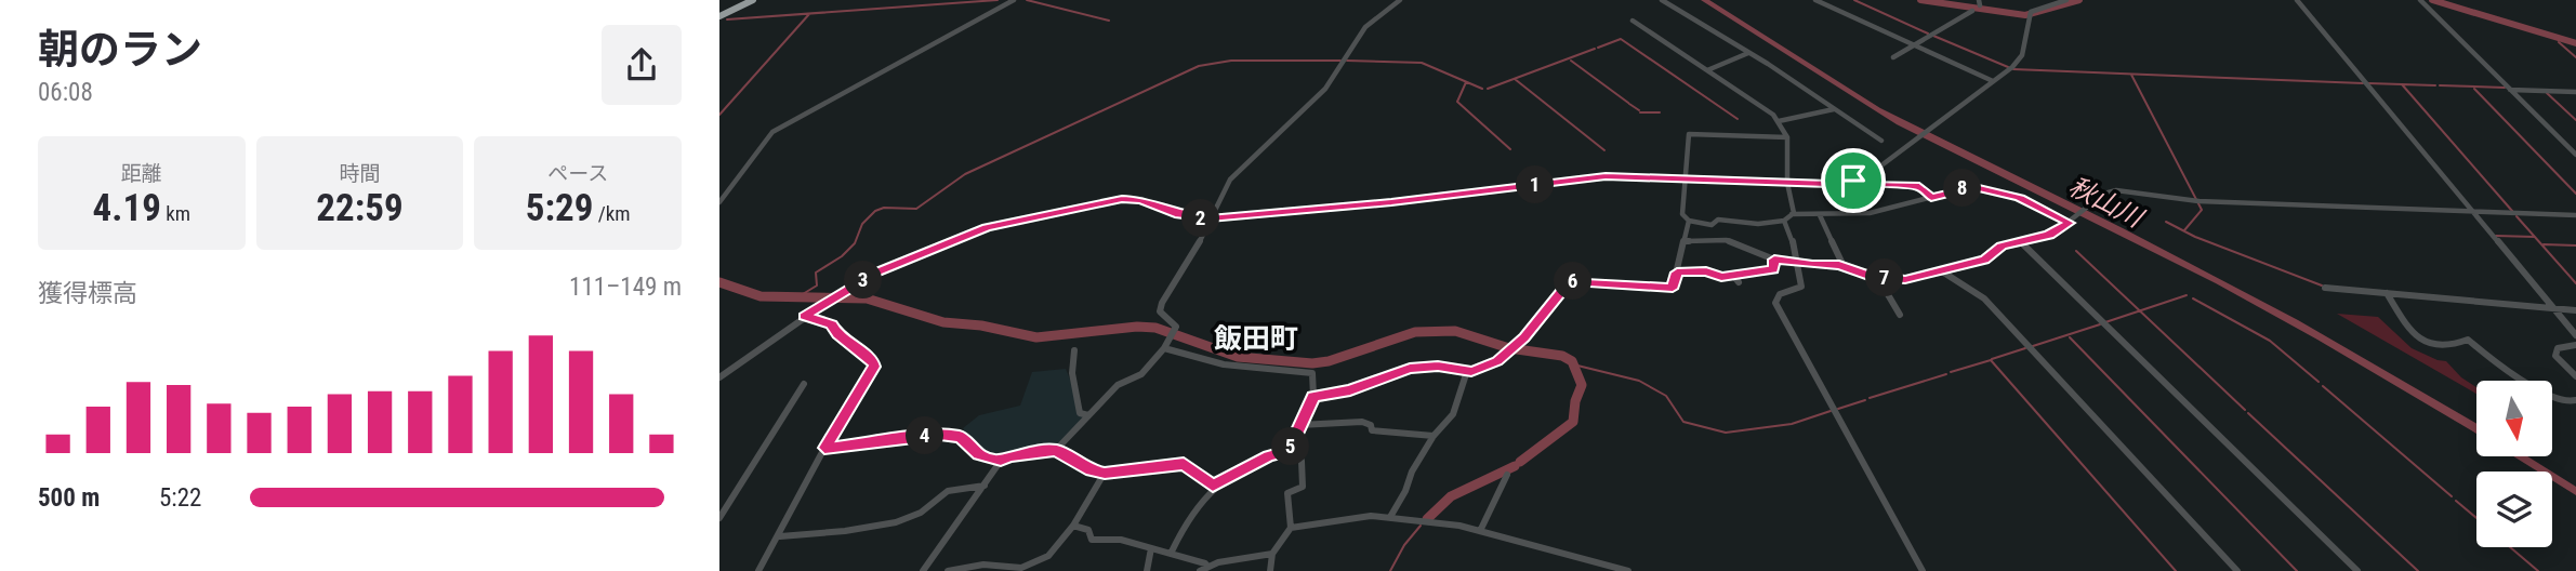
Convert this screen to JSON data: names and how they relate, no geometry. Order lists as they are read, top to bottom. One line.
{"districts":["飯田町"],"water":["秋山川"],"north":"bottom","page":{"heading":["朝のラン","06:08"],"stats":[["距離","4.19 km"],["時間","22:59"],["ペース","5:29 /km"]],"pins":["1","8","2","7","3","6","4","5"],"chart":["獲得標高","111–149 m"],"list":[{"name":"500 m","note":"5:22"}]}}
